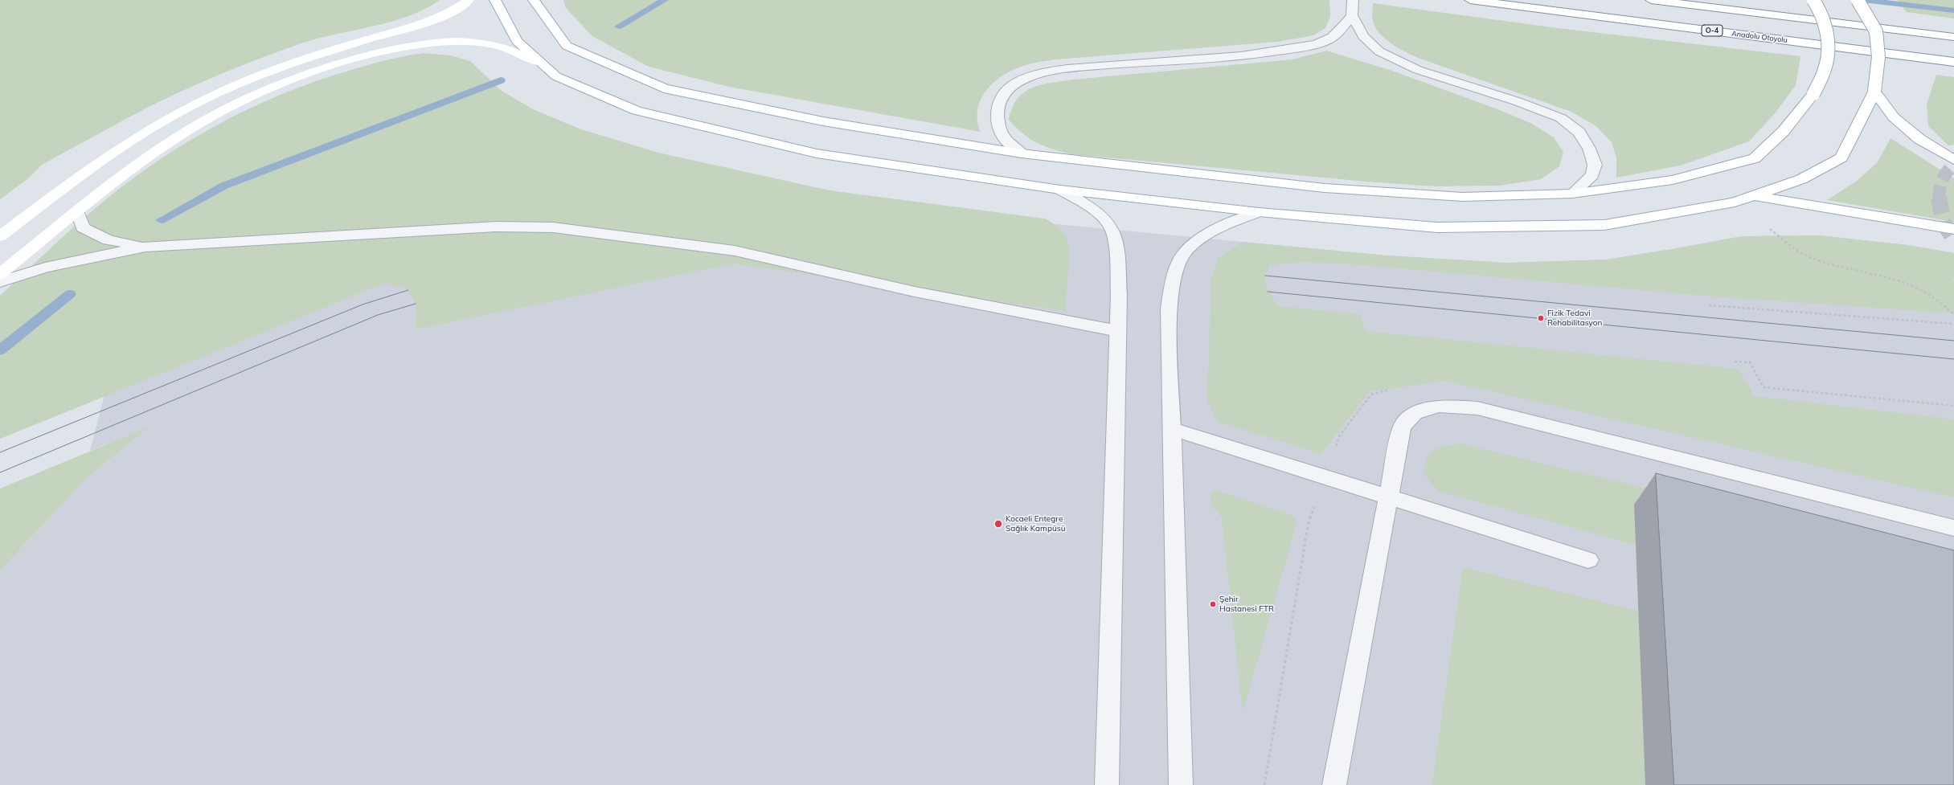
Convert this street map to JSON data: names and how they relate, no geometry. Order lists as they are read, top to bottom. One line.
{"streets":{"main road":["O-4","Anadolu Otoyolu"]},"places":["Fizik Tedavi Rehabilitasyon","Kocaeli Entegre Sağlık Kampüsü","Şehir Hastanesi FTR"]}
